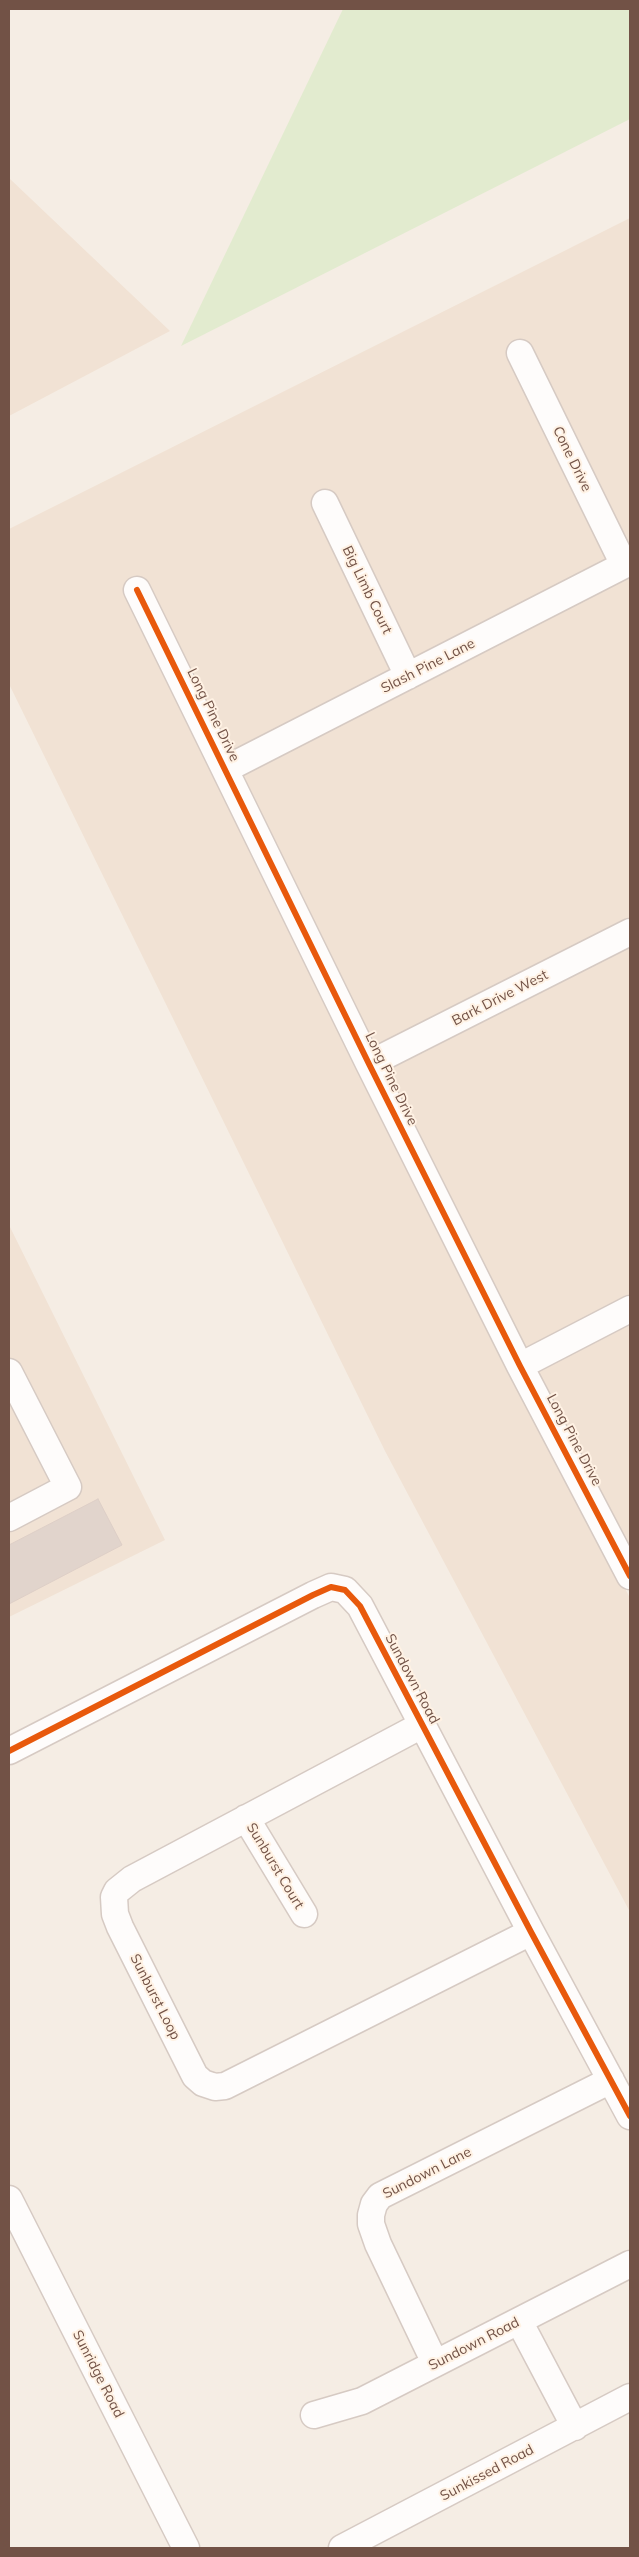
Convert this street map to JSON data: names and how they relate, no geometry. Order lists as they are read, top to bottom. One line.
{"streets":{"street":["Cone Drive","Big Limb Court","Slash Pine Lane","Long Pine Drive","Bark Drive West","Sundown Road","Sunburst Court","Sunburst Loop","Sundown Lane","Sunridge Road","Sunkissed Road"]},"crossings":[["Cone Drive","Slash Pine Lane"],["Big Limb Court","Slash Pine Lane"],["Slash Pine Lane","Long Pine Drive"],["Long Pine Drive","Bark Drive West"],["Sundown Road","Sunburst Loop"],["Sundown Road","Sundown Lane"],["Sunburst Court","Sunburst Loop"]]}
